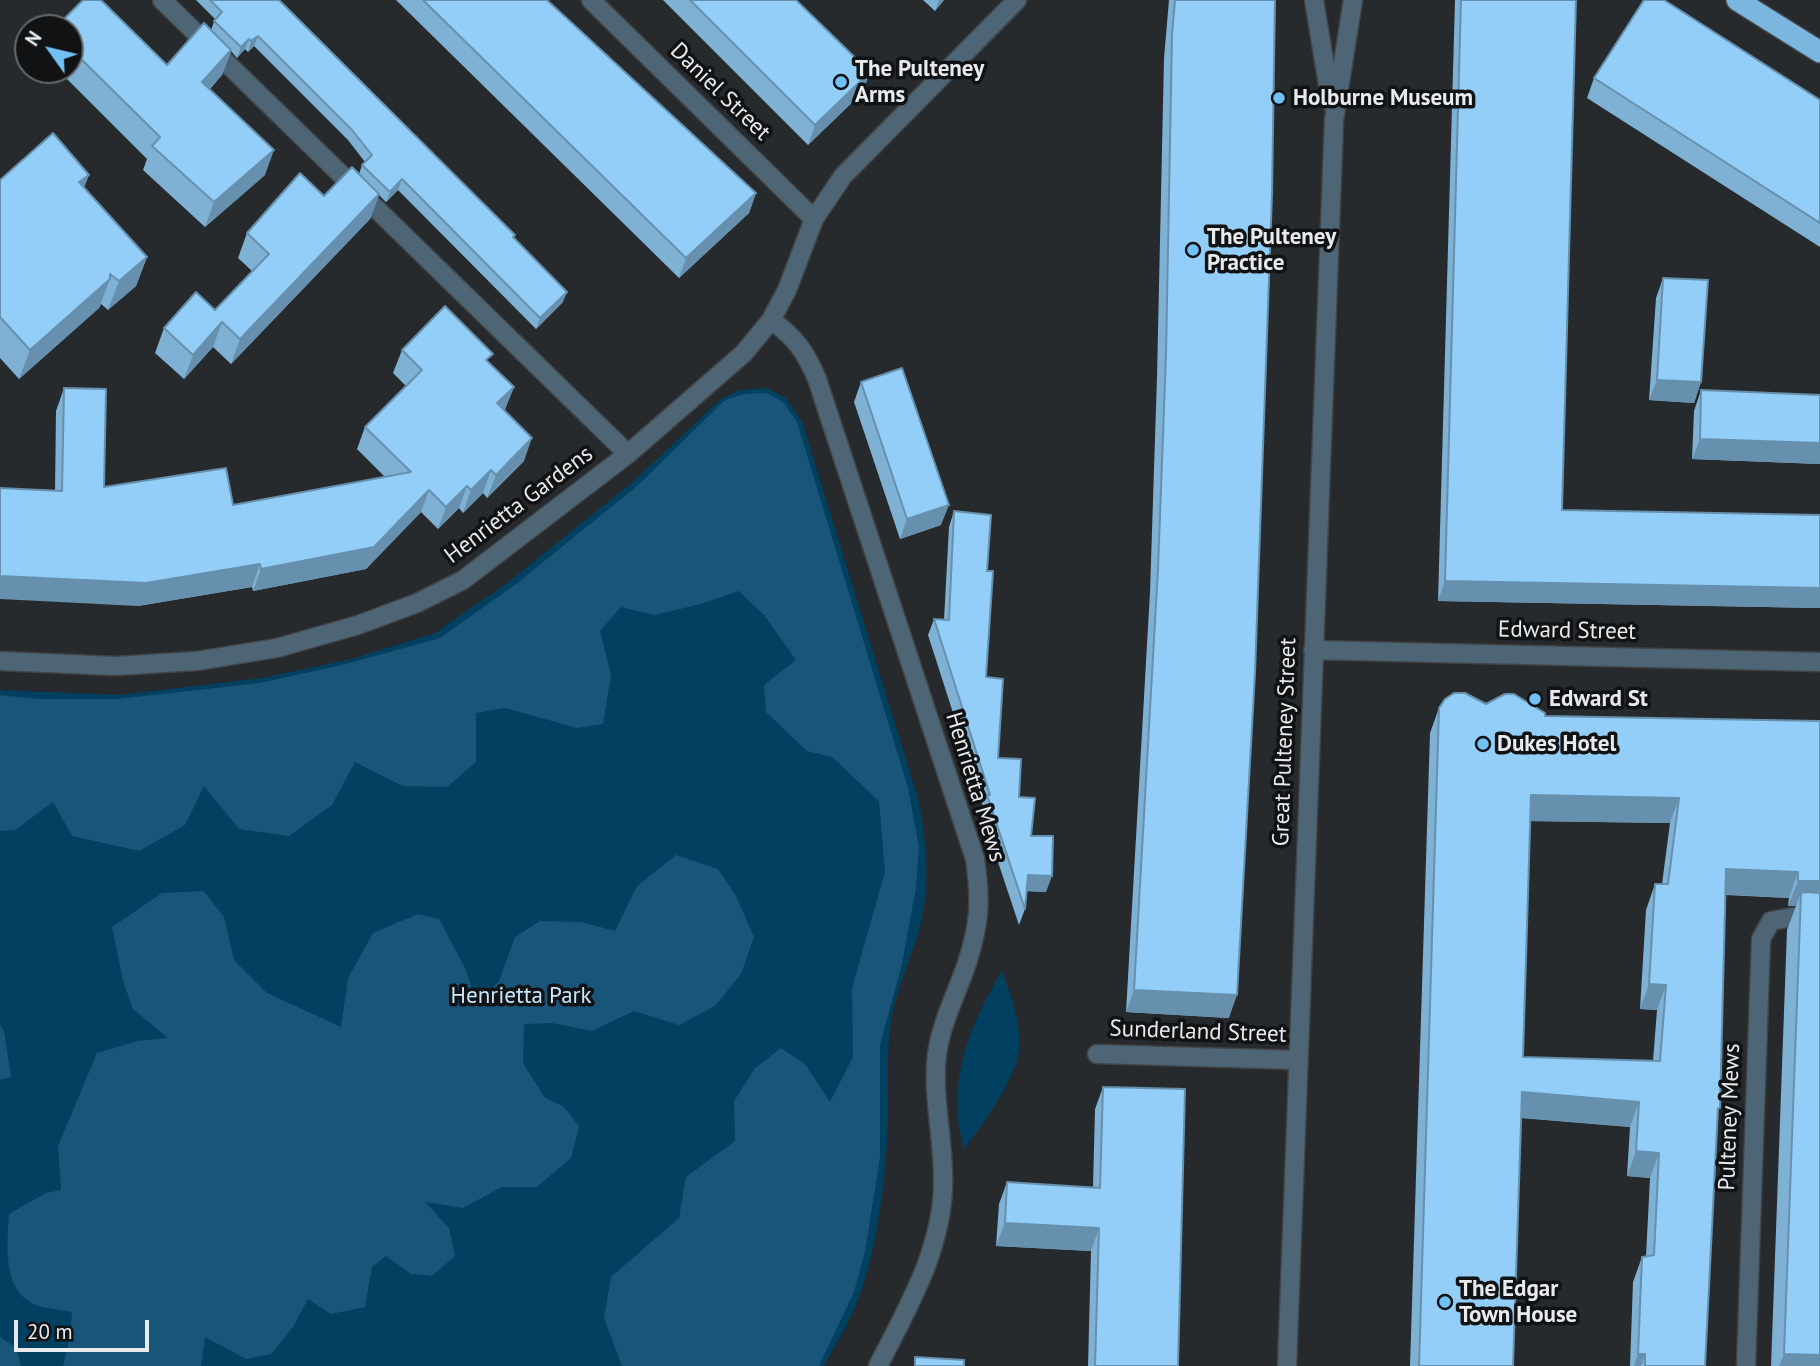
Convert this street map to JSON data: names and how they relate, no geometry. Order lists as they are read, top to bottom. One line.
{"streets":{"street":["Daniel Street","Henrietta Gardens","Edward Street","Great Pulteney Street","Henrietta Mews","Sunderland Street","Pulteney Mews"]},"crossings":[["Daniel Street","Henrietta Gardens"],["Henrietta Gardens","Henrietta Mews"],["Edward Street","Great Pulteney Street"],["Great Pulteney Street","Sunderland Street"]],"parks":["Henrietta Park"],"places":["The Pulteney Arms","Holburne Museum","The Pulteney Practice","Edward St","Dukes Hotel","The Edgar Town House"],"scale_bar":"20 m","north":"top left"}
